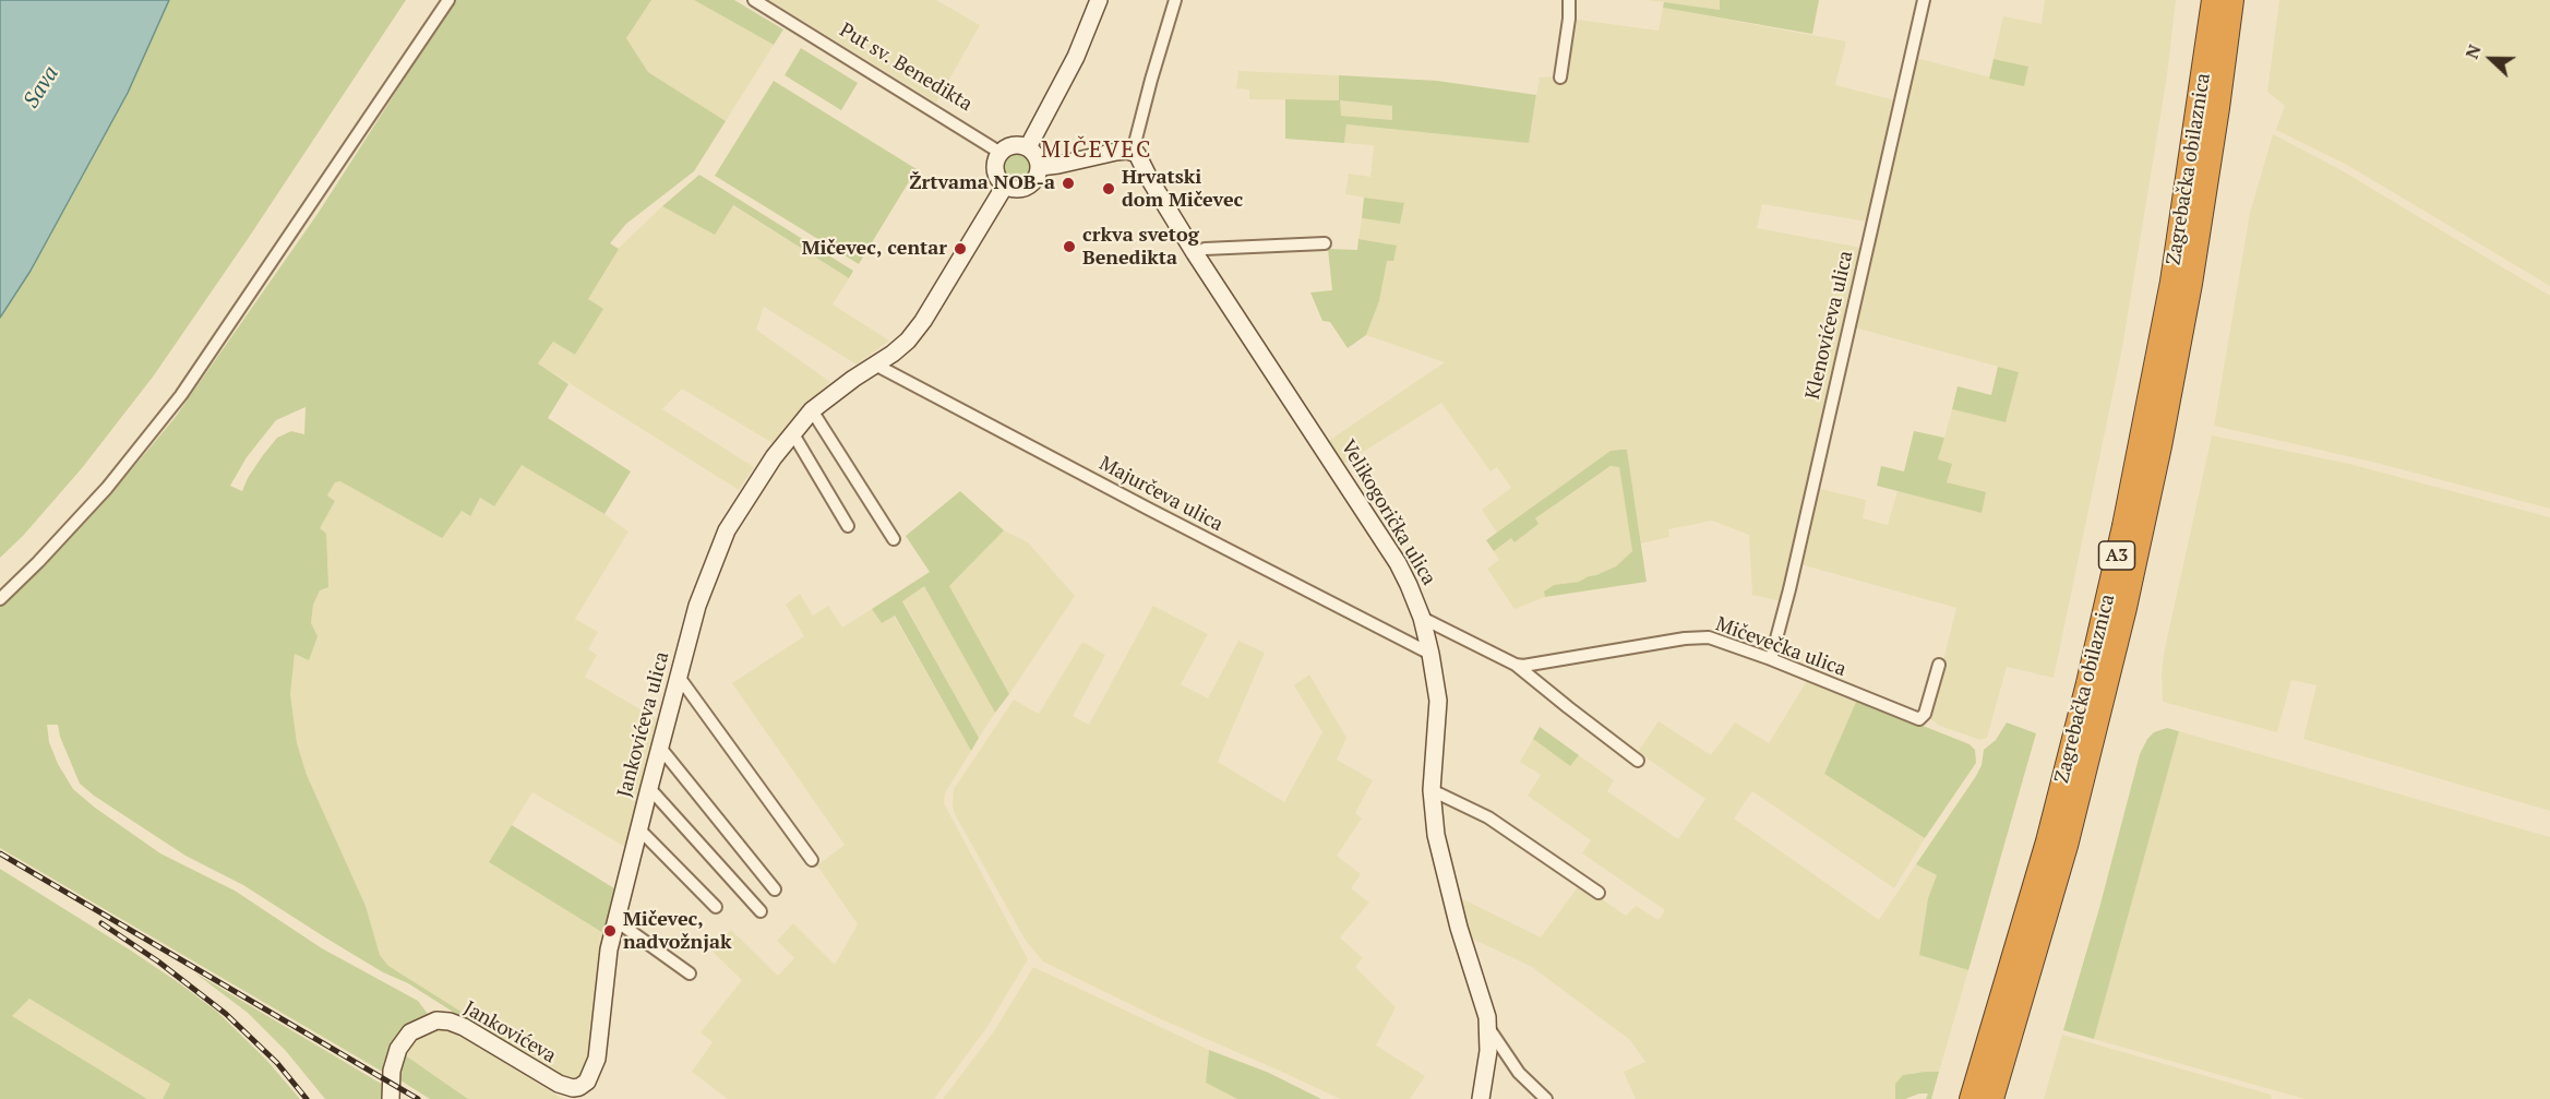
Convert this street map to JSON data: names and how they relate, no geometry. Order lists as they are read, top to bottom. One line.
{"streets":{"highway":["Zagrebačka obilaznica","A3"],"street":["Put sv. Benedikta","Klenovićeva ulica","Majurčeva ulica","Velikogorička ulica","Mičevečka ulica","Jankovićeva ulica","Jankovićeva"]},"crossings":[["Put sv. Benedikta","Jankovićeva ulica"],["Klenovićeva ulica","Mičevečka ulica"],["Majurčeva ulica","Velikogorička ulica"],["Majurčeva ulica","Jankovićeva ulica"],["Velikogorička ulica","Mičevečka ulica"],["Jankovićeva ulica","Jankovićeva"]],"districts":["MIČEVEC"],"water":["Sava"],"places":["Žrtvama NOB-a","Hrvatski dom Mičevec","crkva svetog Benedikta","Mičevec, centar","Mičevec, nadvožnjak"],"north":"left"}
